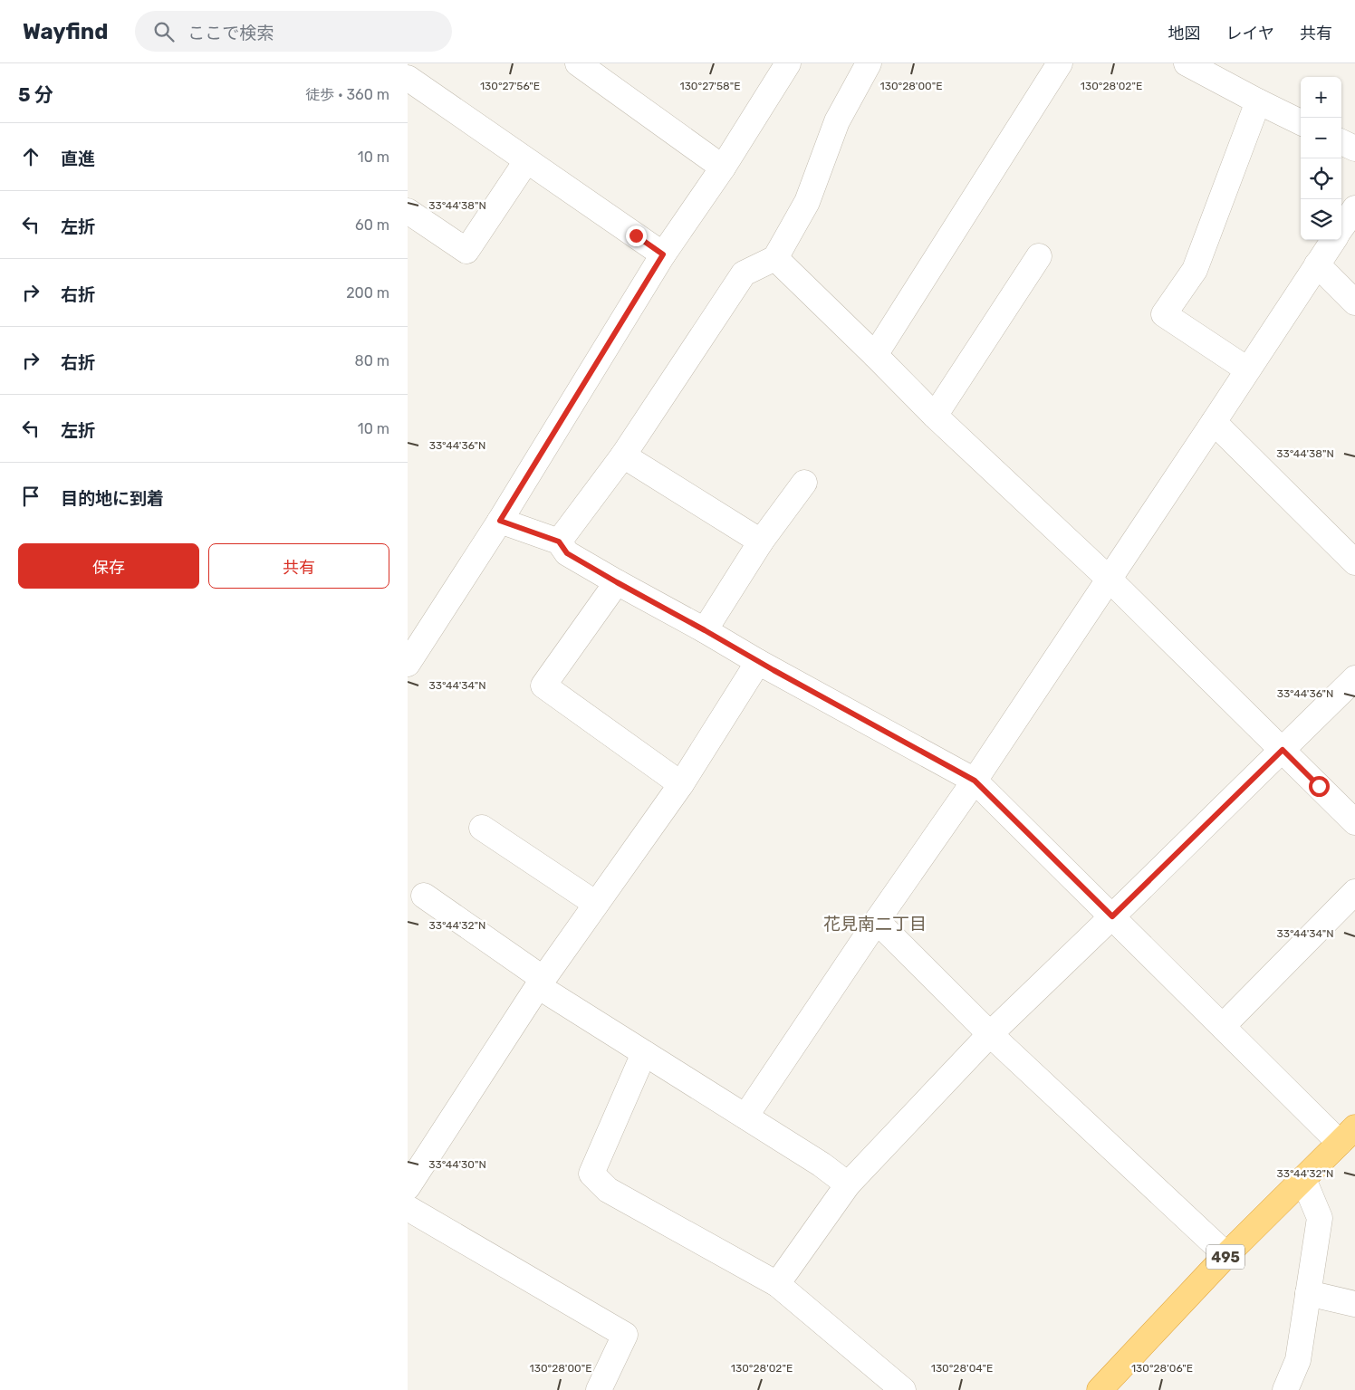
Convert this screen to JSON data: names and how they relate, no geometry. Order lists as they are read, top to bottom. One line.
{"streets":{"highway":["495"]},"districts":["花見南二丁目"],"page":{"header":"Wayfind","search":"ここで検索","nav":["地図","レイヤ","共有"],"heading":["5 分","徒歩 · 360 m"],"map_buttons":["+","−"],"list":[["直進","10 m"],["左折","60 m"],["右折","200 m"],["右折","80 m"],["左折","10 m"],"目的地に到着"],"buttons":["保存","共有"]},"coordinates":["130°27'56\"E","130°27'58\"E","130°28'00\"E","130°28'02\"E","33°44'38\"N","33°44'36\"N","33°44'34\"N","33°44'32\"N","33°44'30\"N","130°28'04\"E","130°28'06\"E"]}
